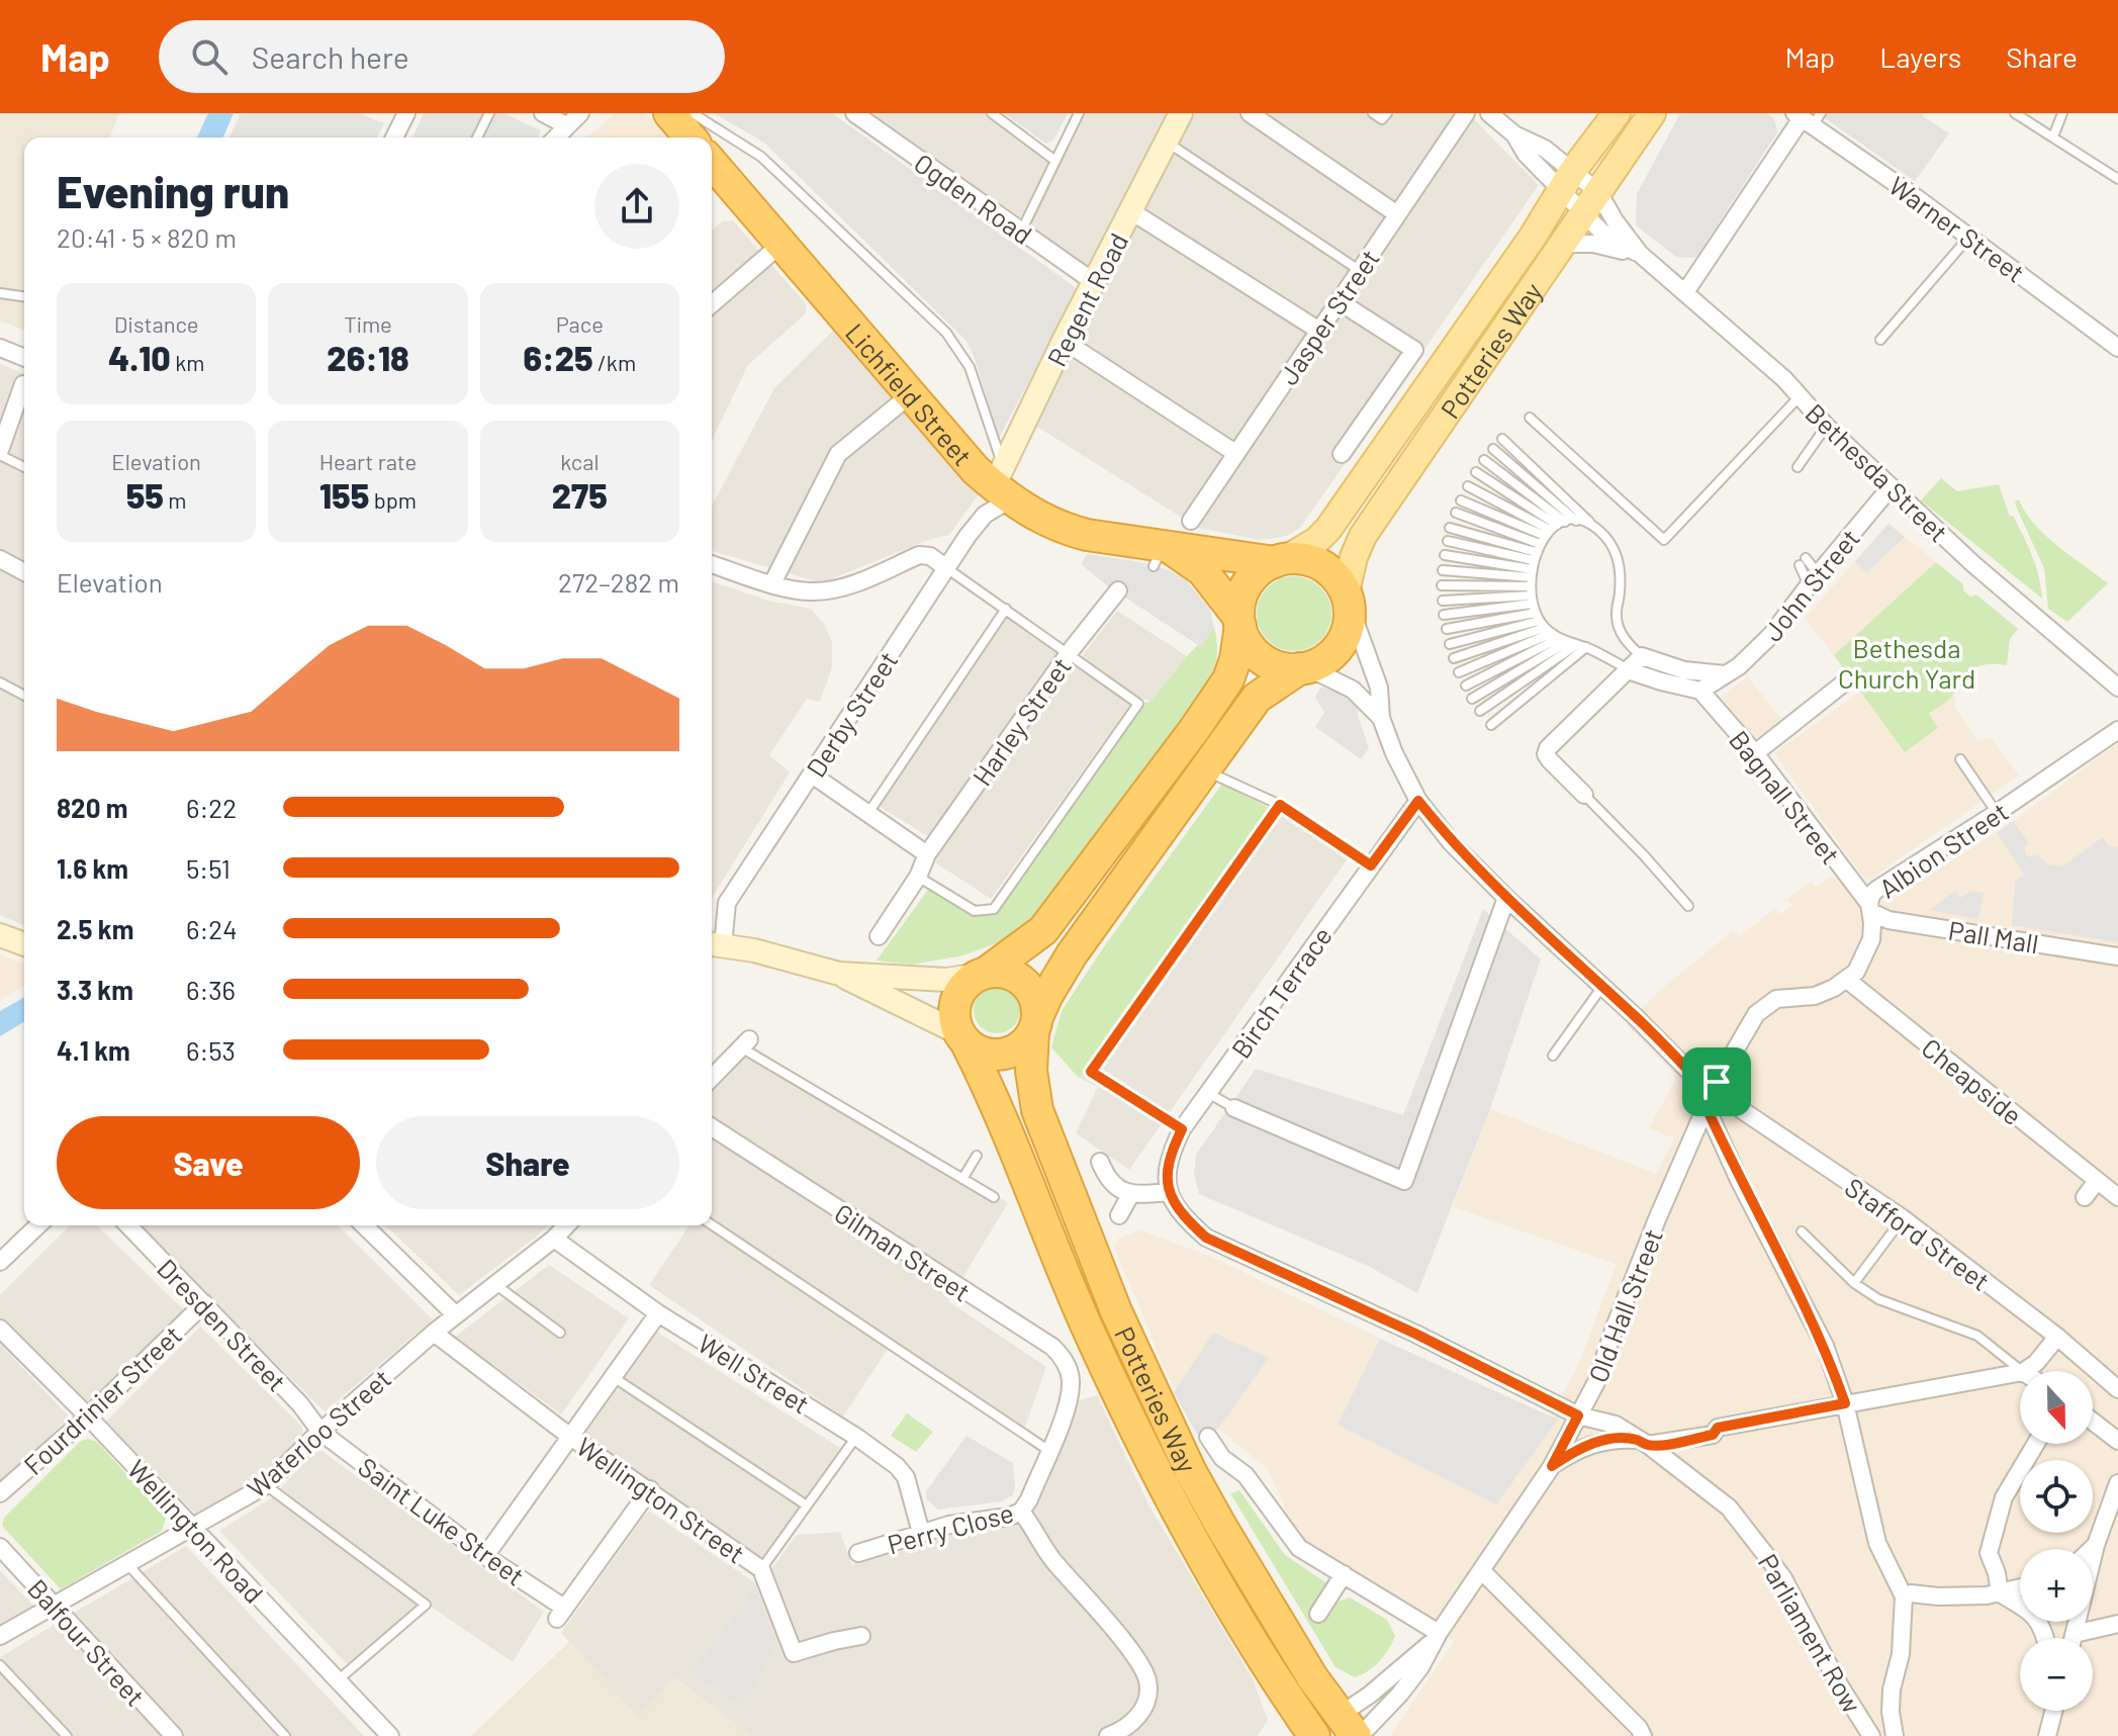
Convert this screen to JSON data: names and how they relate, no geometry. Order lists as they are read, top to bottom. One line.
{"streets":{"highway":["Potteries Way","Lichfield Street"],"street":["Ogden Road","Warner Street","Regent Road","Jasper Street","Bethesda Street","John Street","Derby Street","Harley Street","Bagnall Street","Albion Street","Pall Mall","Birch Terrace","Cheapside","Stafford Street","Gilman Street","Old Hall Street","Dresden Street","Well Street","Fourdrinier Street","Waterloo Street","Wellington Street","Saint Luke Street","Perry Close","Wellington Road","Parliament Row","Balfour Street"]},"crossings":[["Ogden Road","Regent Road"],["Regent Road","Lichfield Street"],["Regent Road","Derby Street"],["Potteries Way","Lichfield Street"],["Potteries Way","Bethesda Street"],["Potteries Way","Old Hall Street"],["Lichfield Street","Derby Street"],["Bethesda Street","John Street"],["John Street","Bagnall Street"],["Bagnall Street","Albion Street"],["Bagnall Street","Pall Mall"],["Albion Street","Pall Mall"],["Albion Street","Cheapside"],["Birch Terrace","Parliament Row"],["Stafford Street","Old Hall Street"],["Gilman Street","Perry Close"],["Old Hall Street","Parliament Row"],["Dresden Street","Fourdrinier Street"],["Dresden Street","Waterloo Street"],["Dresden Street","Saint Luke Street"],["Well Street","Waterloo Street"],["Well Street","Perry Close"],["Fourdrinier Street","Wellington Road"],["Waterloo Street","Wellington Street"],["Waterloo Street","Saint Luke Street"],["Waterloo Street","Wellington Road"],["Waterloo Street","Balfour Street"],["Wellington Street","Saint Luke Street"]],"parks":["Bethesda Church Yard"],"north":"bottom","page":{"header":"Map","search":"Search here","nav":["Map","Layers","Share"],"heading":["Evening run","20:41 · 5 × 820 m"],"stats":[["Distance","4.10 km"],["Time","26:18"],["Pace","6:25 /km"],["Elevation","55 m"],["Heart rate","155 bpm"],["kcal","275"]],"chart":["Elevation","272–282 m"],"list":[{"name":"820 m","note":"6:22"},{"name":"1.6 km","note":"5:51"},{"name":"2.5 km","note":"6:24"},{"name":"3.3 km","note":"6:36"},{"name":"4.1 km","note":"6:53"}],"buttons":["Save","Share"],"map_buttons":["+","−"]}}
